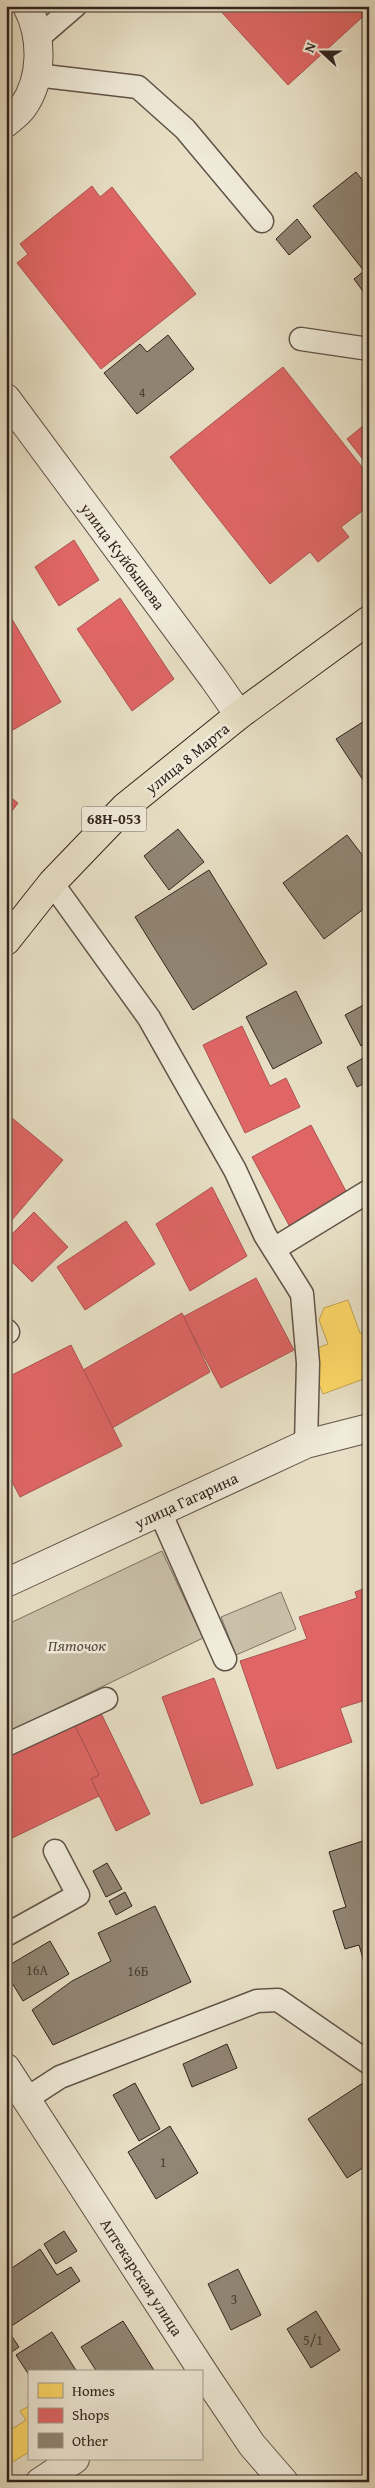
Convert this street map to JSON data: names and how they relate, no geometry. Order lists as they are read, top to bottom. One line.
{"streets":{"main road":["улица 8 Марта","68Н-053"],"street":["улица Куйбышева","улица Гагарина","Аптекарская улица"]},"crossings":[["улица Куйбышева","улица 8 Марта"]],"parks":["Пяточок"],"house_numbers":["4","16А","16Б","1","3","5/1"],"legend":["Homes","Shops","Other"],"north":"left"}
